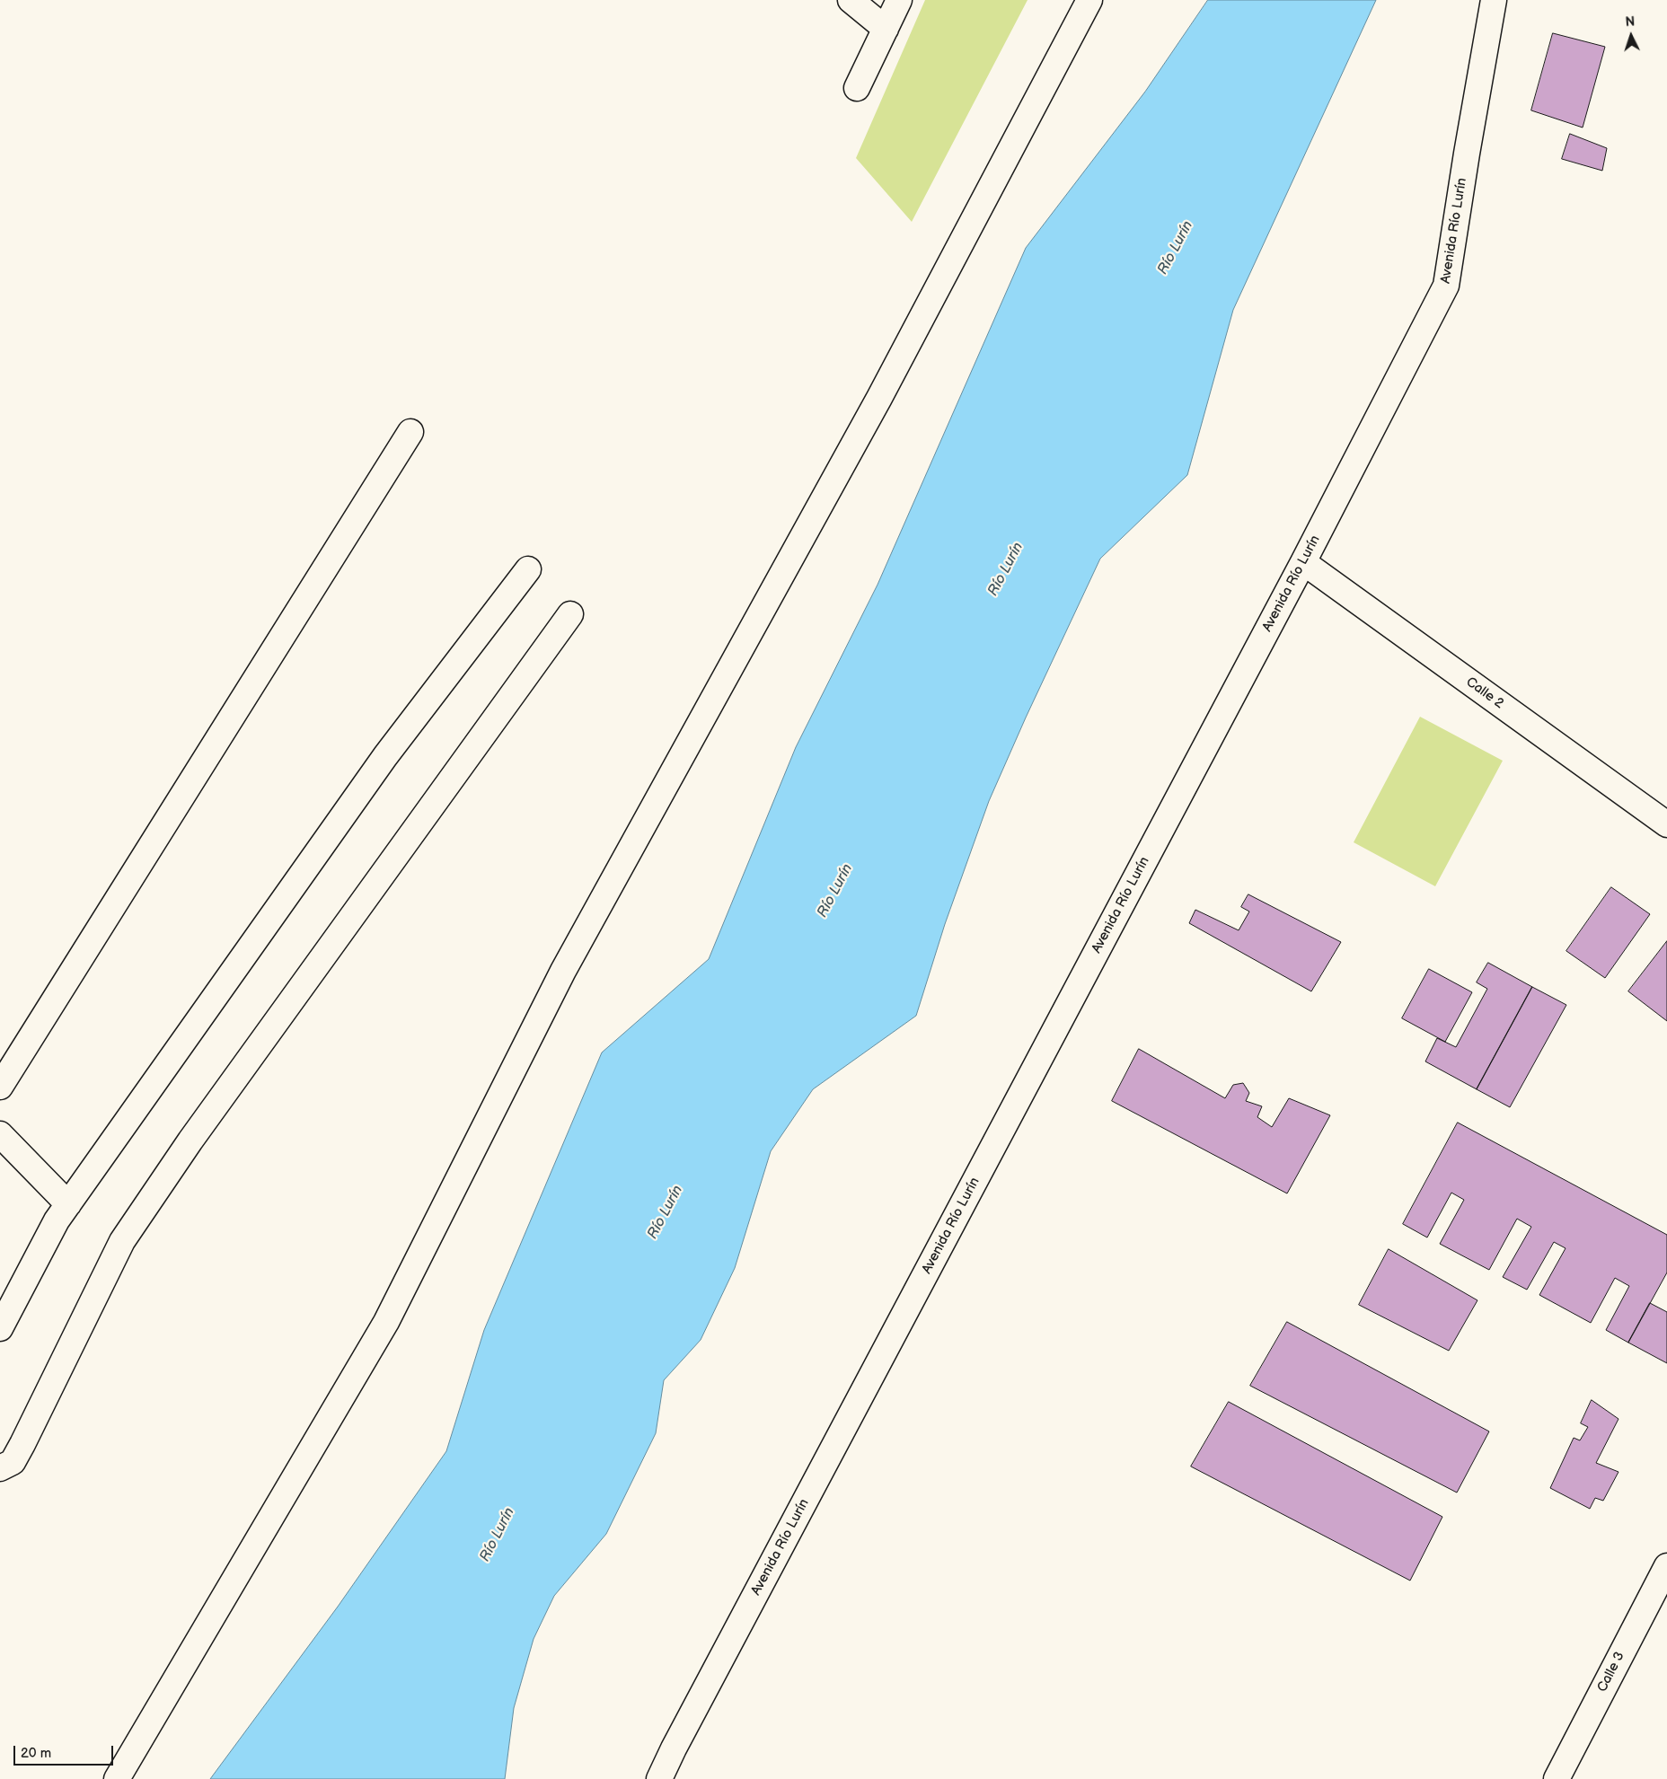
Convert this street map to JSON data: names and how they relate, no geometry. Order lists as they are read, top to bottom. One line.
{"streets":{"street":["Avenida Río Lurín","Calle 2","Calle 3"]},"crossings":[["Avenida Río Lurín","Calle 2"]],"water":["Río Lurín"],"scale_bar":"20 m","north":"top"}
